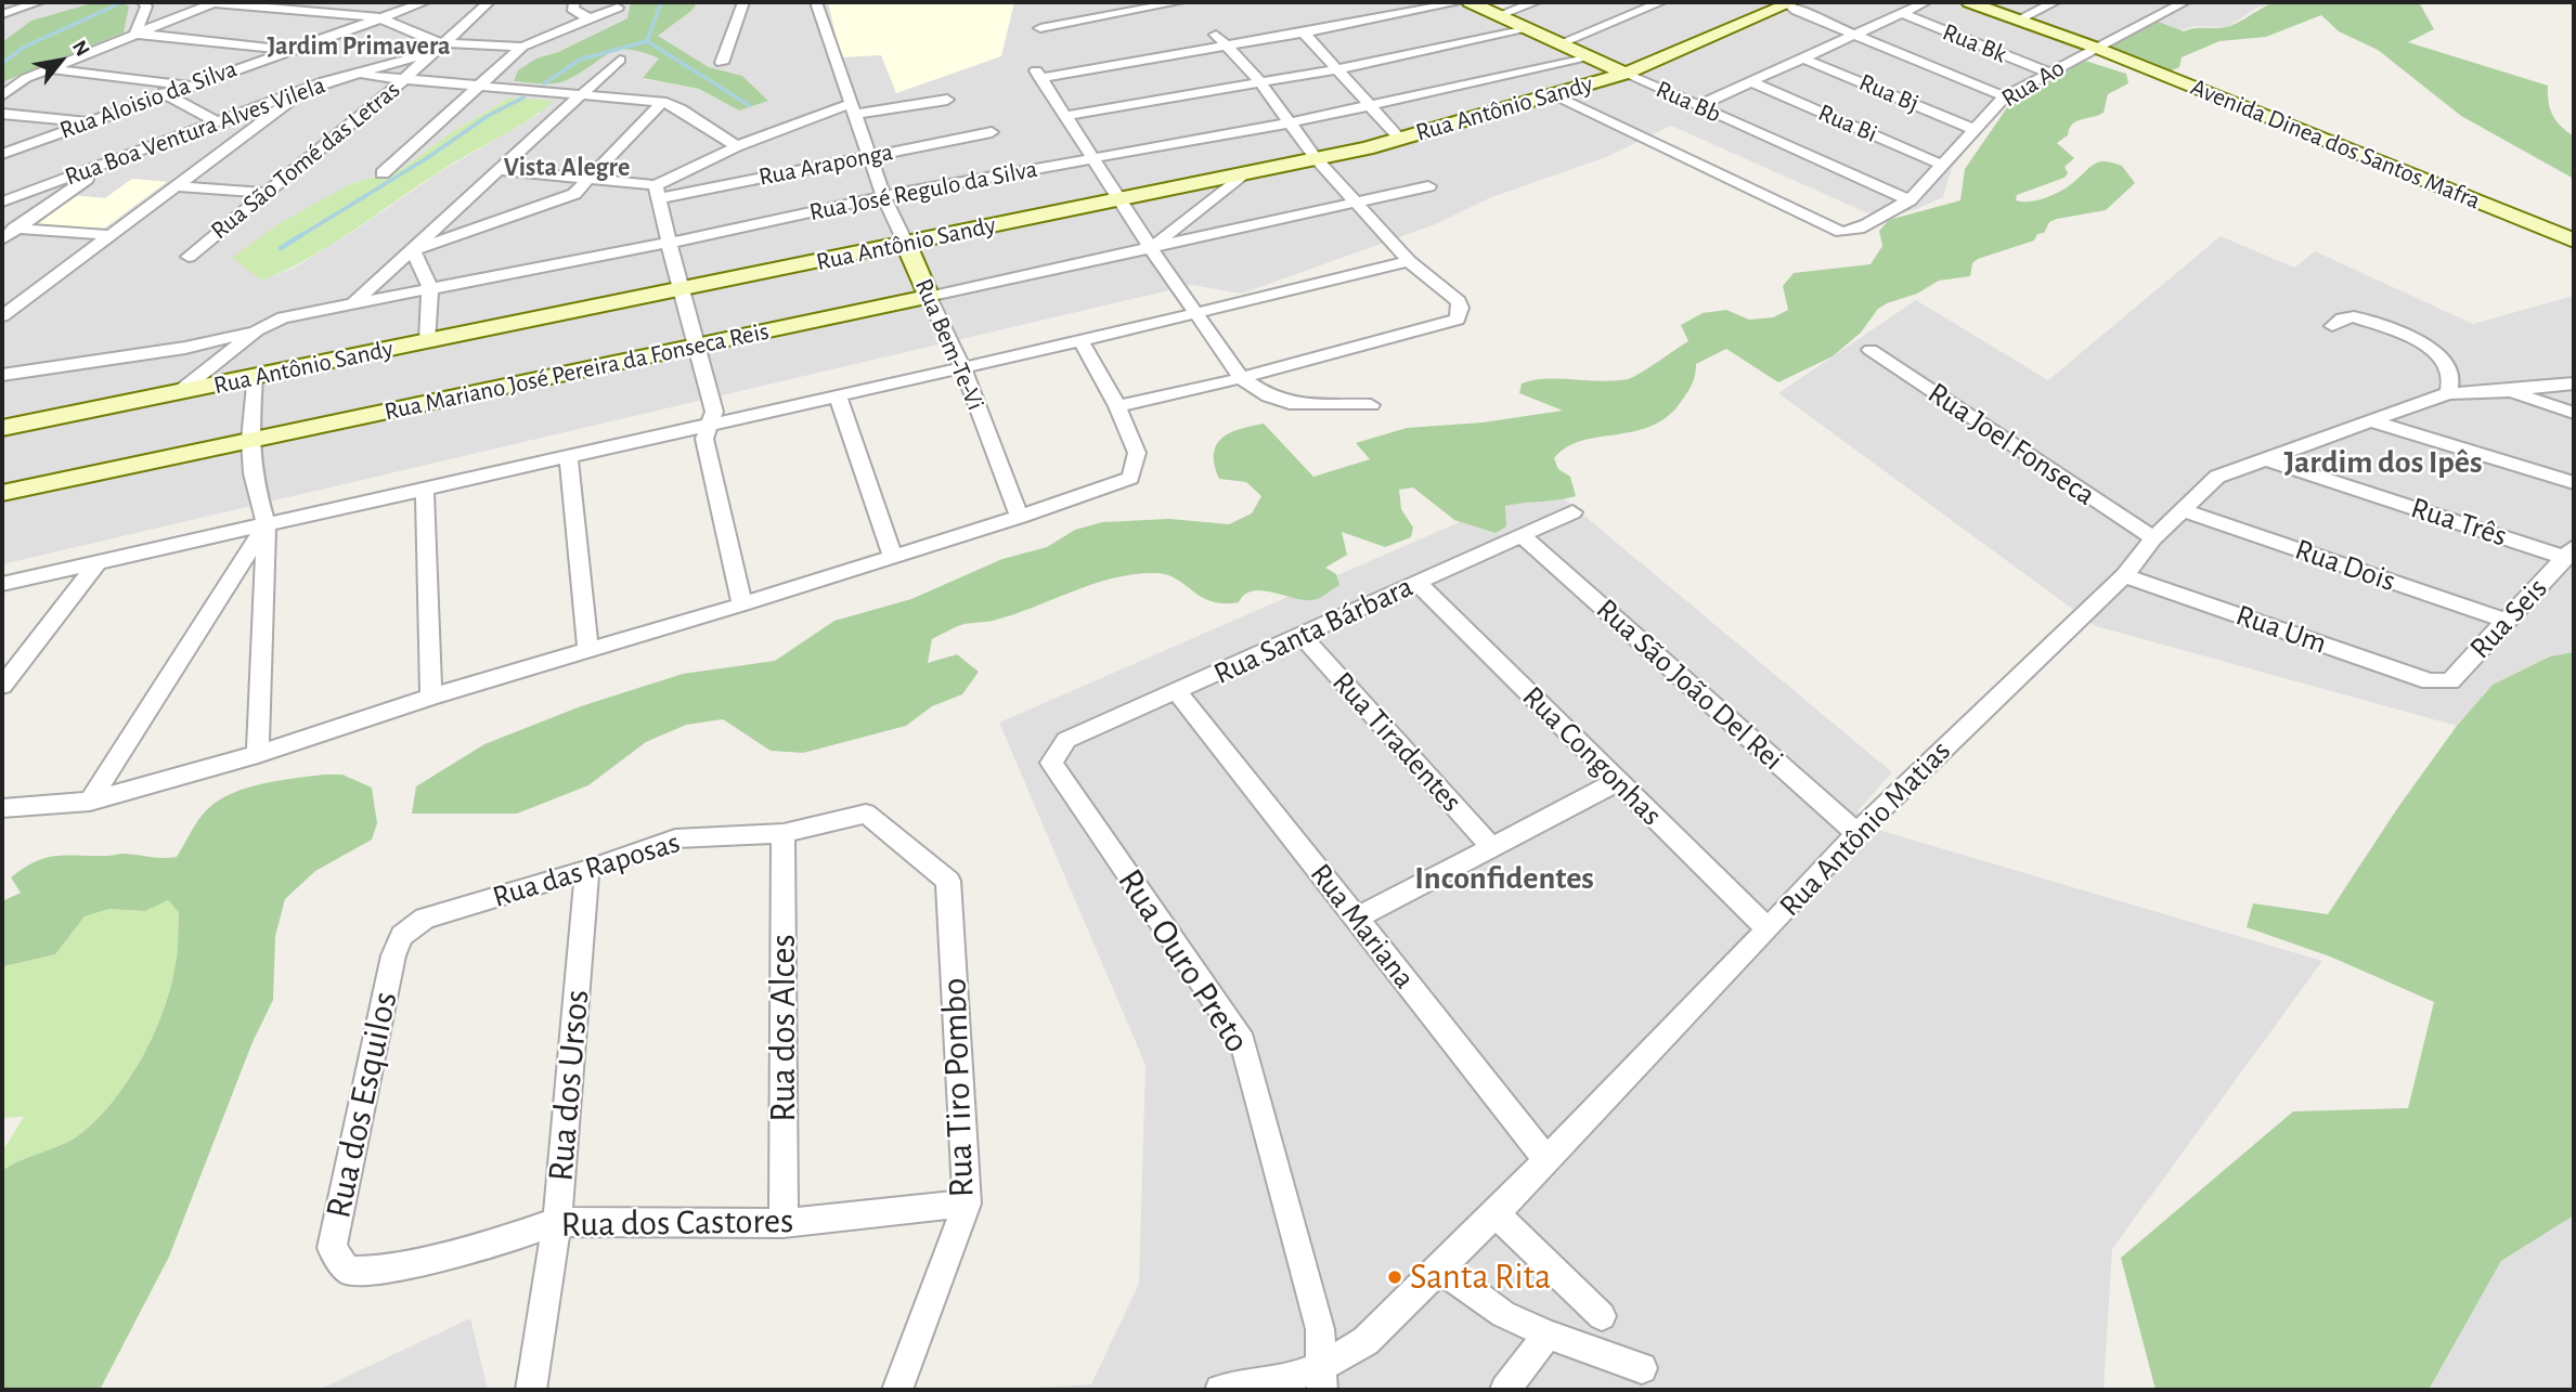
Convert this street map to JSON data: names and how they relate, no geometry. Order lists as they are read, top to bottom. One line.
{"streets":{"street":["Rua Bk","Rua Ao","Rua Bj","Rua Aloisio da Silva","Rua Bb","Rua Antônio Sandy","Rua Bi","Rua Boa Ventura Alves Vilela","Avenida Dinea dos Santos Mafra","Rua São Tomé das Letras","Rua Araponga","Rua José Regulo da Silva","Rua Bem-Te-Vi","Rua Mariano José Pereira da Fonseca Reis","Rua Joel Fonseca","Rua Três","Rua Dois","Rua Seis","Rua Um","Rua Santa Bárbara","Rua São João Del Rei","Rua Tiradentes","Rua Congonhas","Rua Antônio Matias","Rua das Raposas","Rua Mariana","Rua Ouro Preto","Rua dos Alces","Rua dos Ursos","Rua Tiro Pombo","Rua dos Esquilos","Rua dos Castores"]},"crossings":[["Rua Bk","Rua Ao"],["Rua Ao","Rua Bj"],["Rua Ao","Rua Bb"],["Rua Ao","Rua Bi"],["Rua Ao","Avenida Dinea dos Santos Mafra"],["Rua Bb","Rua Antônio Sandy"],["Rua Bb","Rua José Regulo da Silva"],["Rua Antônio Sandy","Rua Bem-Te-Vi"],["Rua Boa Ventura Alves Vilela","Rua São Tomé das Letras"],["Rua Araponga","Rua Bem-Te-Vi"],["Rua José Regulo da Silva","Rua Bem-Te-Vi"],["Rua Bem-Te-Vi","Rua Mariano José Pereira da Fonseca Reis"],["Rua Joel Fonseca","Rua Antônio Matias"],["Rua Três","Rua Seis"],["Rua Três","Rua Antônio Matias"],["Rua Dois","Rua Seis"],["Rua Dois","Rua Antônio Matias"],["Rua Seis","Rua Um"],["Rua Um","Rua Antônio Matias"],["Rua Santa Bárbara","Rua São João Del Rei"],["Rua Santa Bárbara","Rua Tiradentes"],["Rua Santa Bárbara","Rua Congonhas"],["Rua Santa Bárbara","Rua Mariana"],["Rua Santa Bárbara","Rua Ouro Preto"],["Rua São João Del Rei","Rua Antônio Matias"],["Rua Congonhas","Rua Antônio Matias"],["Rua Antônio Matias","Rua Mariana"],["Rua Antônio Matias","Rua Ouro Preto"],["Rua das Raposas","Rua dos Alces"],["Rua das Raposas","Rua dos Ursos"],["Rua das Raposas","Rua Tiro Pombo"],["Rua das Raposas","Rua dos Esquilos"],["Rua dos Alces","Rua dos Castores"],["Rua dos Ursos","Rua dos Castores"],["Rua Tiro Pombo","Rua dos Castores"],["Rua dos Esquilos","Rua dos Castores"]],"districts":["Jardim Primavera","Vista Alegre","Jardim dos Ipês","Inconfidentes"],"places":["Santa Rita"],"north":"top right"}
